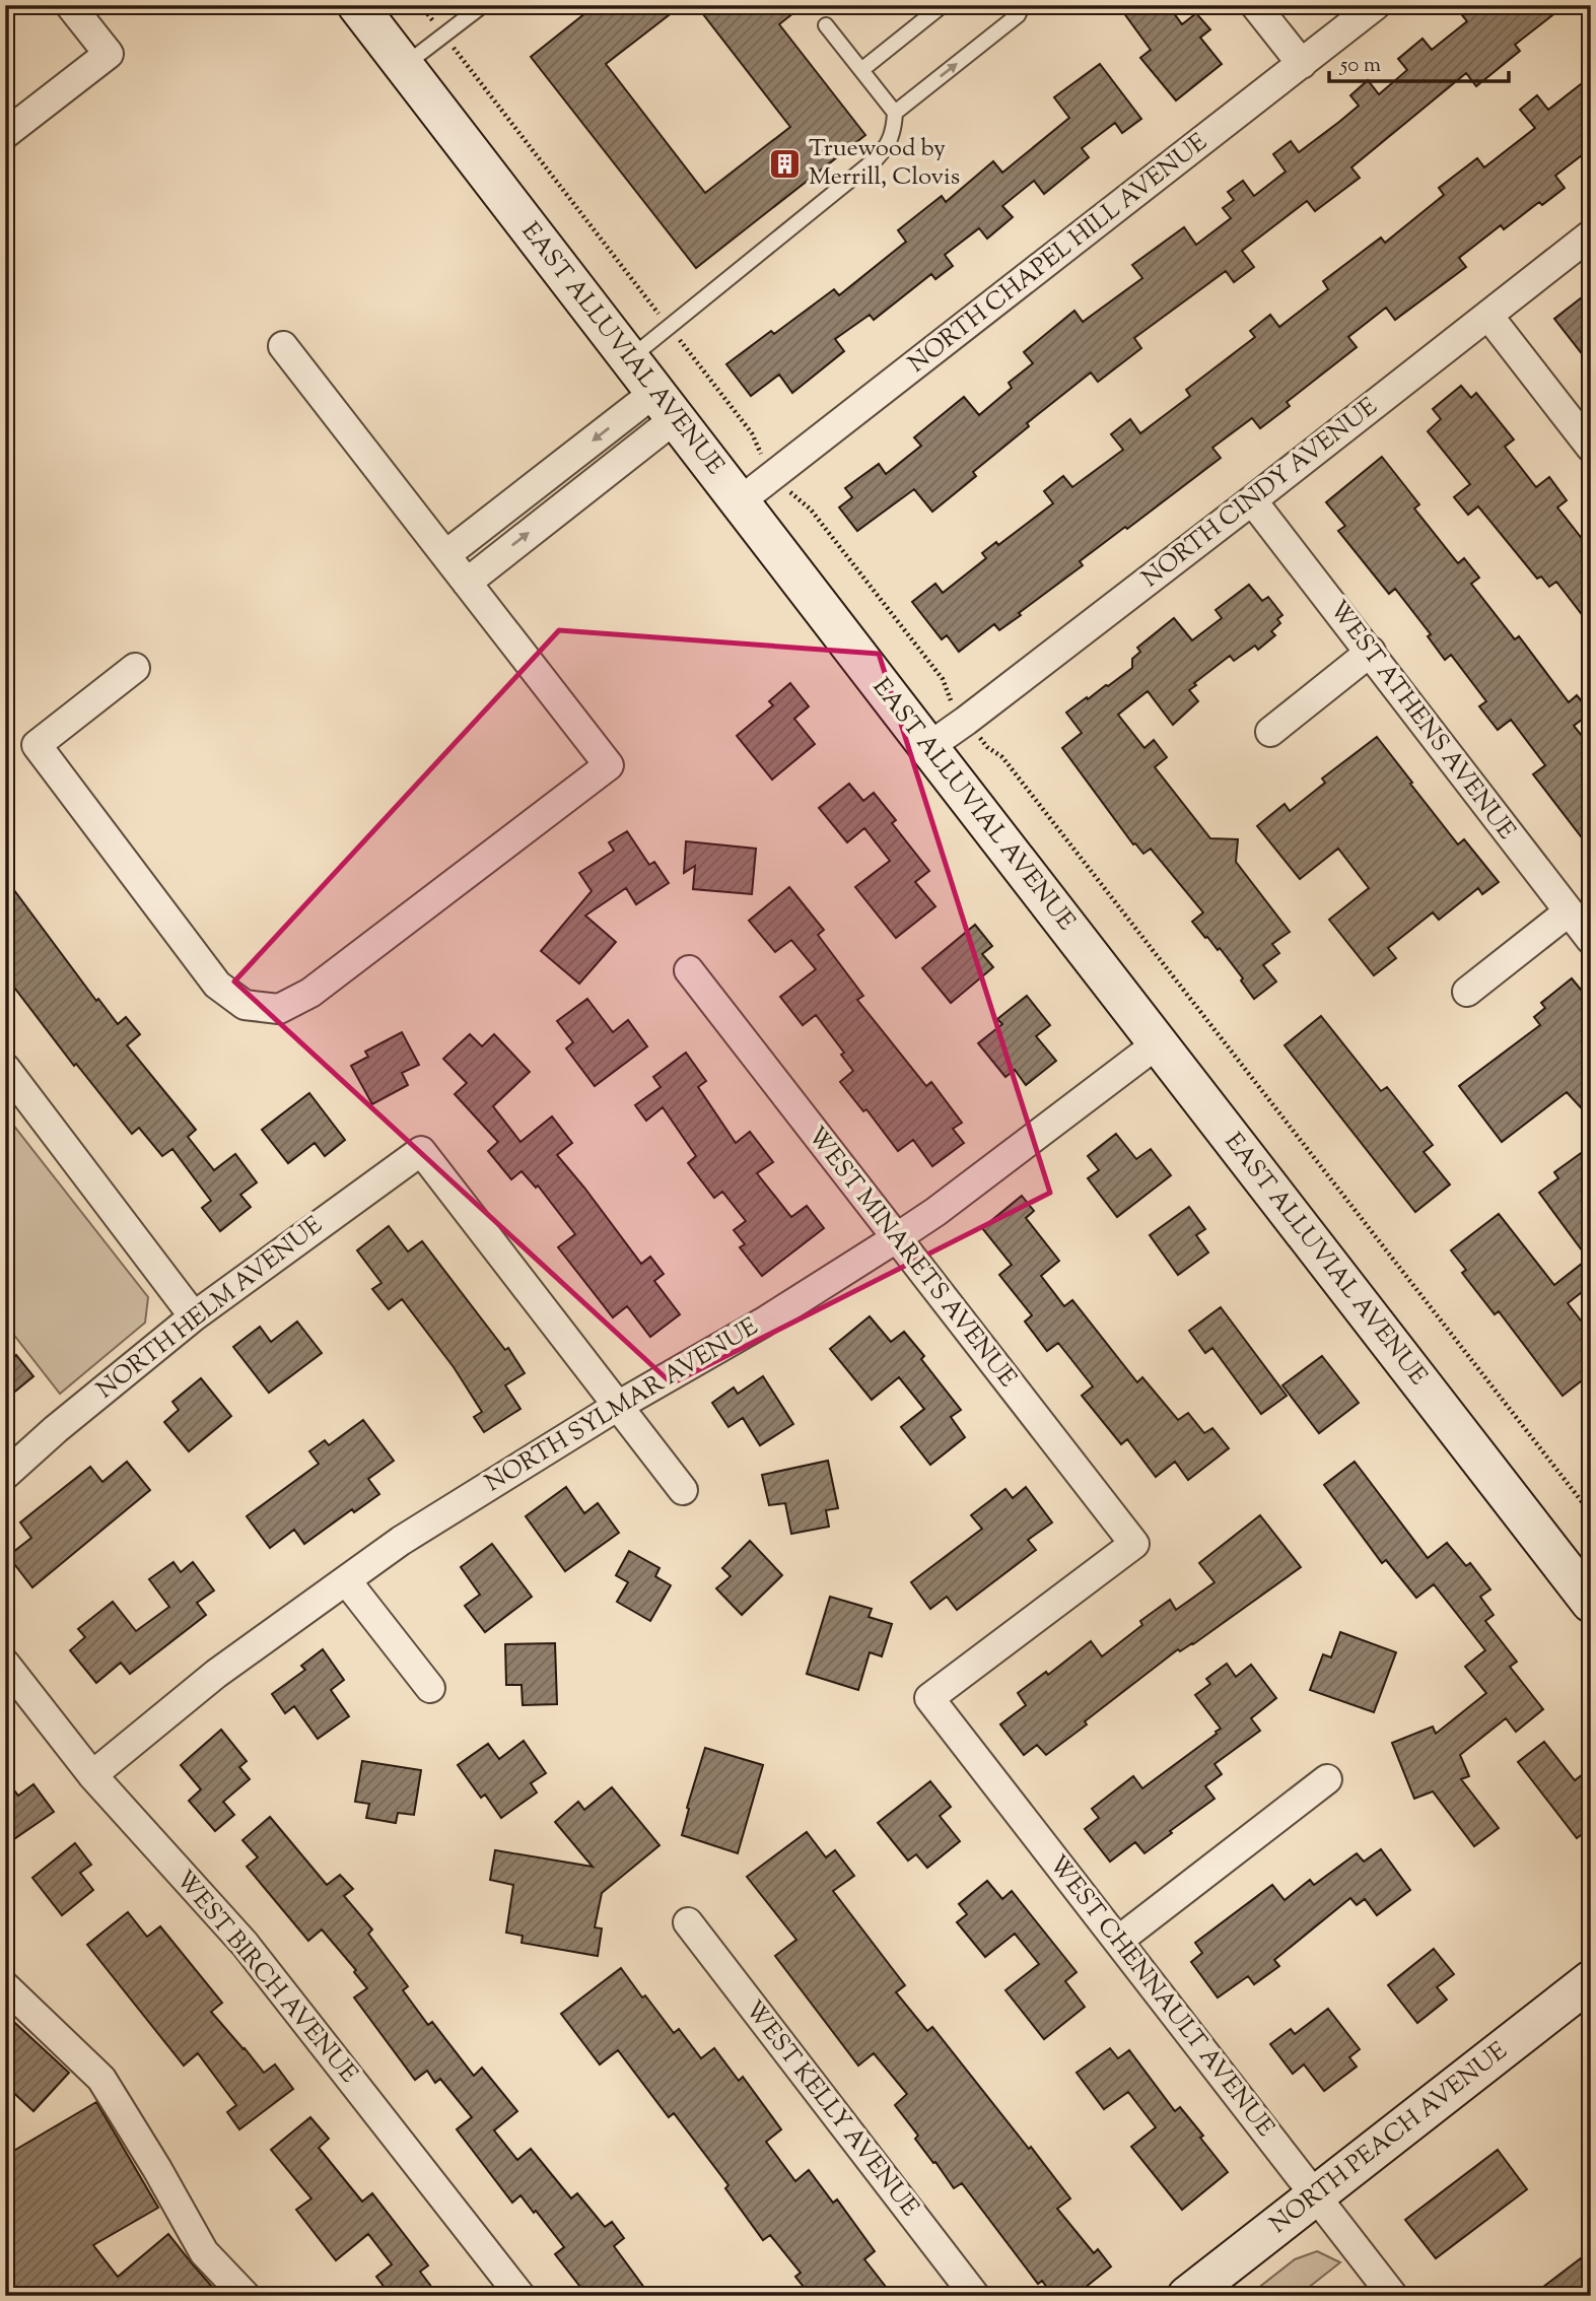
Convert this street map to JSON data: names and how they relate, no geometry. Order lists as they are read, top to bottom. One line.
{"streets":{"street":["NORTH CHAPEL HILL AVENUE","EAST ALLUVIAL AVENUE","NORTH CINDY AVENUE","WEST ATHENS AVENUE","WEST MINARETS AVENUE","NORTH HELM AVENUE","NORTH SYLMAR AVENUE","WEST BIRCH AVENUE","WEST CHENNAULT AVENUE","WEST KELLY AVENUE","NORTH PEACH AVENUE"]},"crossings":[["NORTH CHAPEL HILL AVENUE","EAST ALLUVIAL AVENUE"],["EAST ALLUVIAL AVENUE","NORTH CINDY AVENUE"],["EAST ALLUVIAL AVENUE","NORTH SYLMAR AVENUE"],["NORTH CINDY AVENUE","WEST ATHENS AVENUE"],["WEST MINARETS AVENUE","NORTH SYLMAR AVENUE"],["WEST MINARETS AVENUE","WEST CHENNAULT AVENUE"],["NORTH HELM AVENUE","NORTH SYLMAR AVENUE"],["NORTH SYLMAR AVENUE","WEST BIRCH AVENUE"],["WEST CHENNAULT AVENUE","NORTH PEACH AVENUE"]],"places":{"building":["Truewood by Merrill, Clovis"]},"scale_bar":"50 m"}
